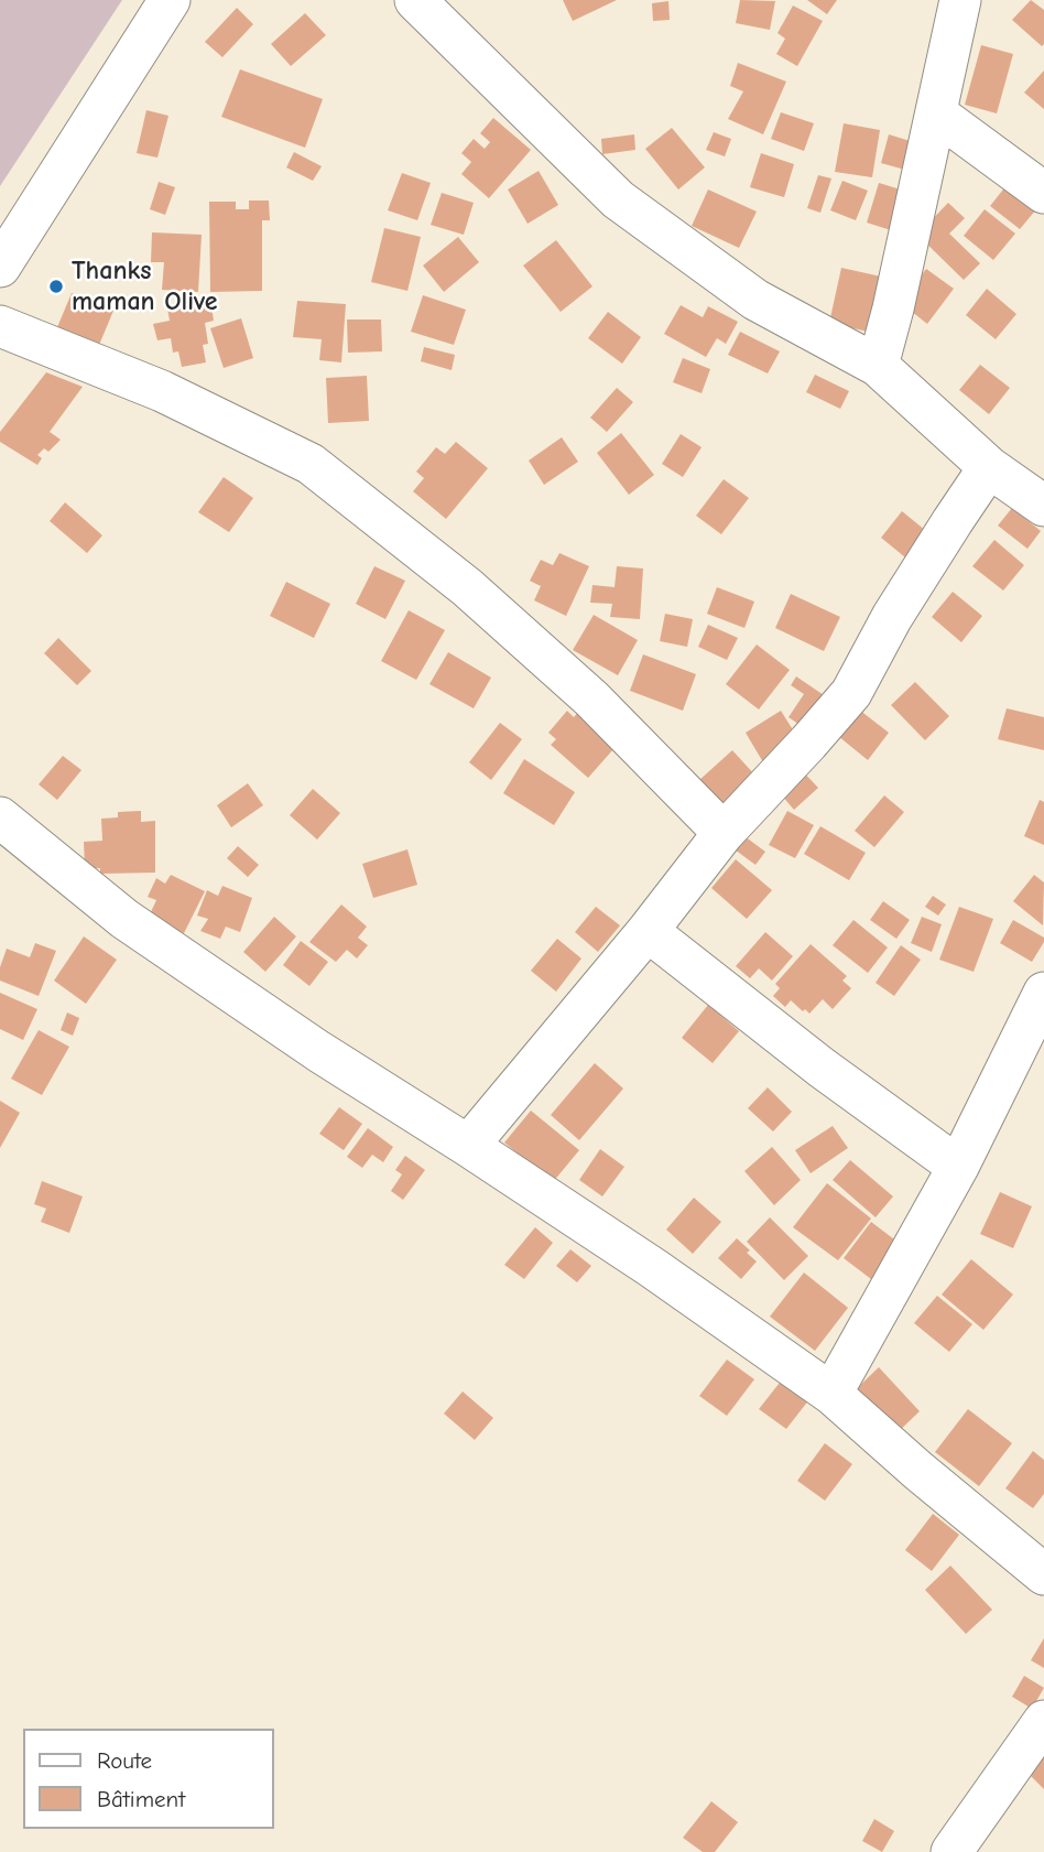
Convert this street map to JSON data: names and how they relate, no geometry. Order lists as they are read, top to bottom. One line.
{"places":["Thanks maman Olive"],"legend":["Route","Bâtiment"]}
